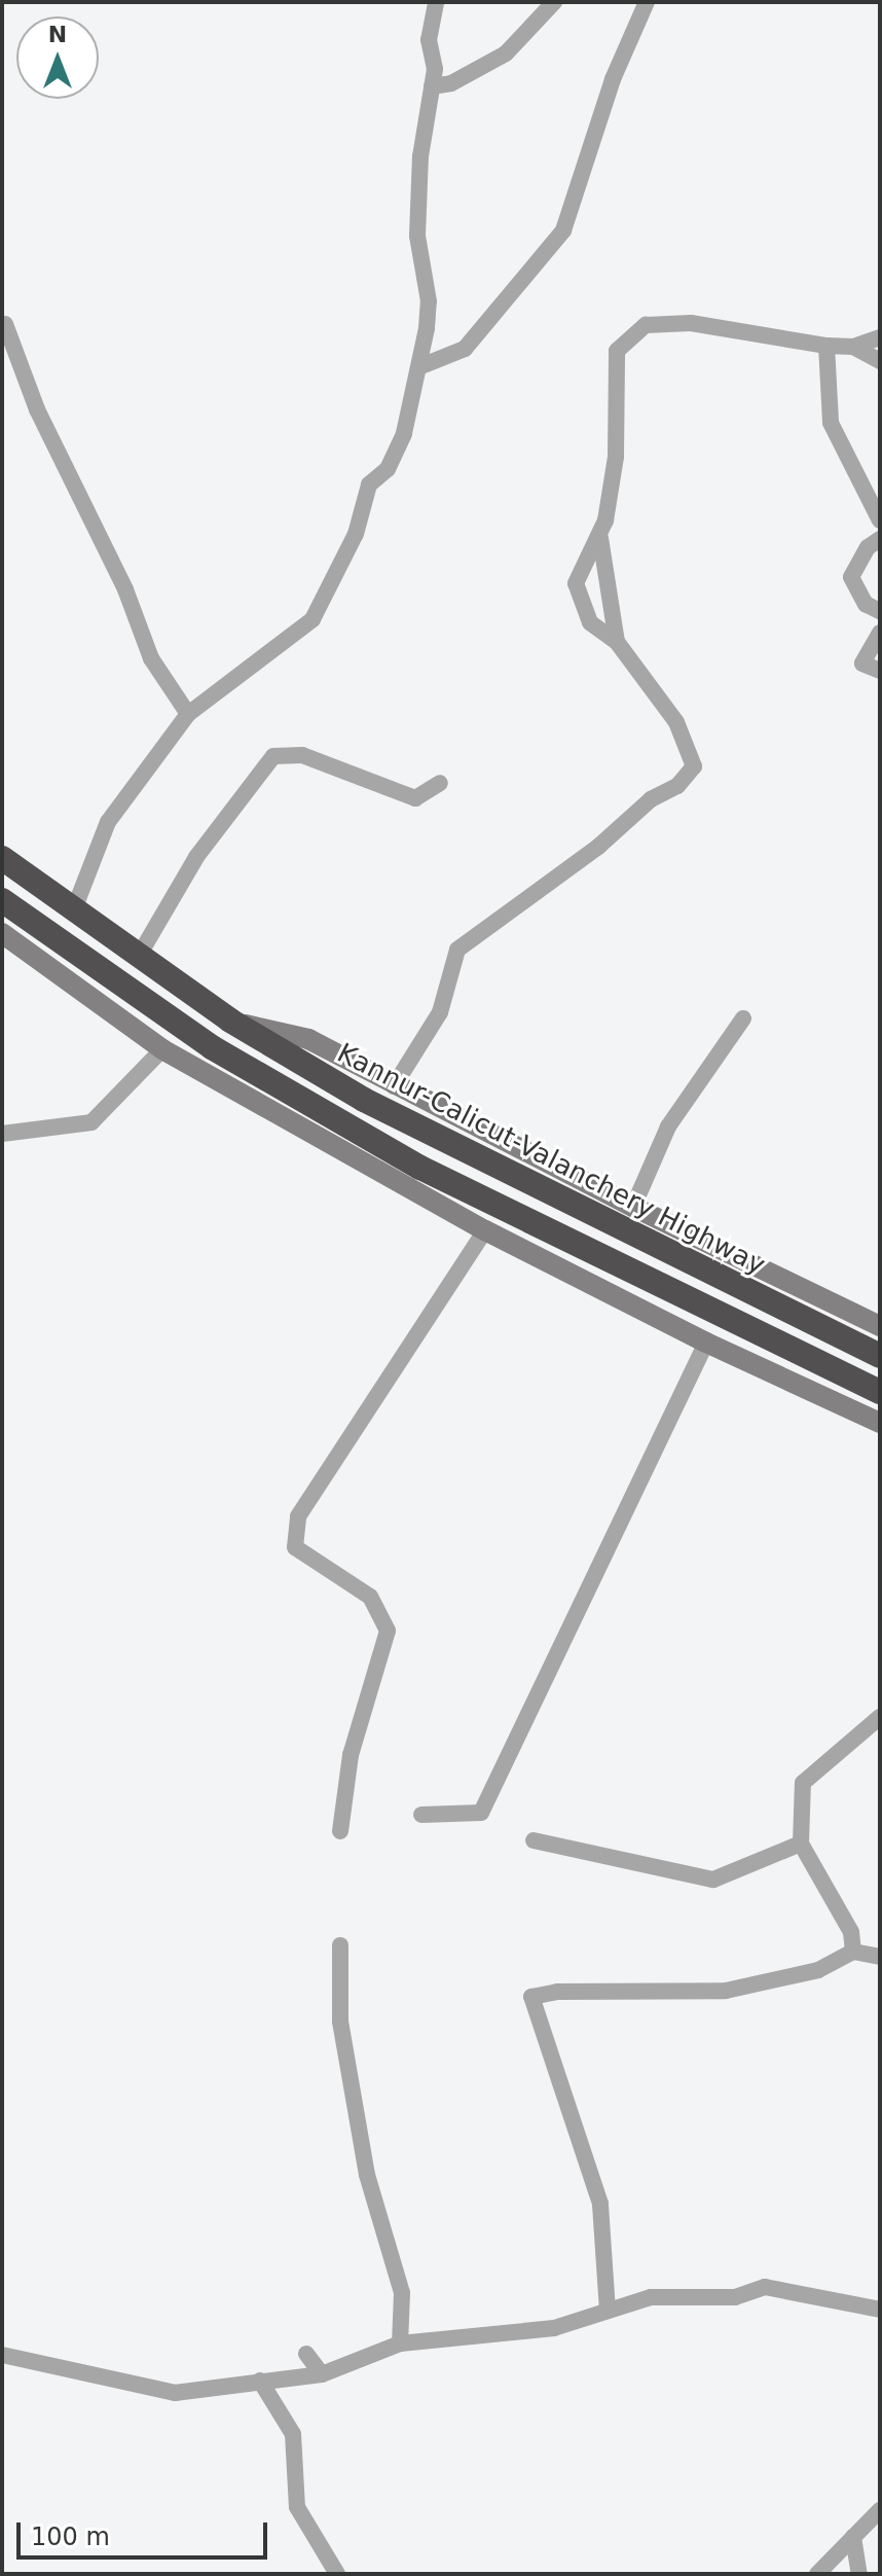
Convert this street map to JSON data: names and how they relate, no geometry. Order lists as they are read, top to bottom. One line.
{"streets":{"highway":["Kannur-Calicut-Valanchery Highway"]},"scale_bar":"100 m","north":"top"}
